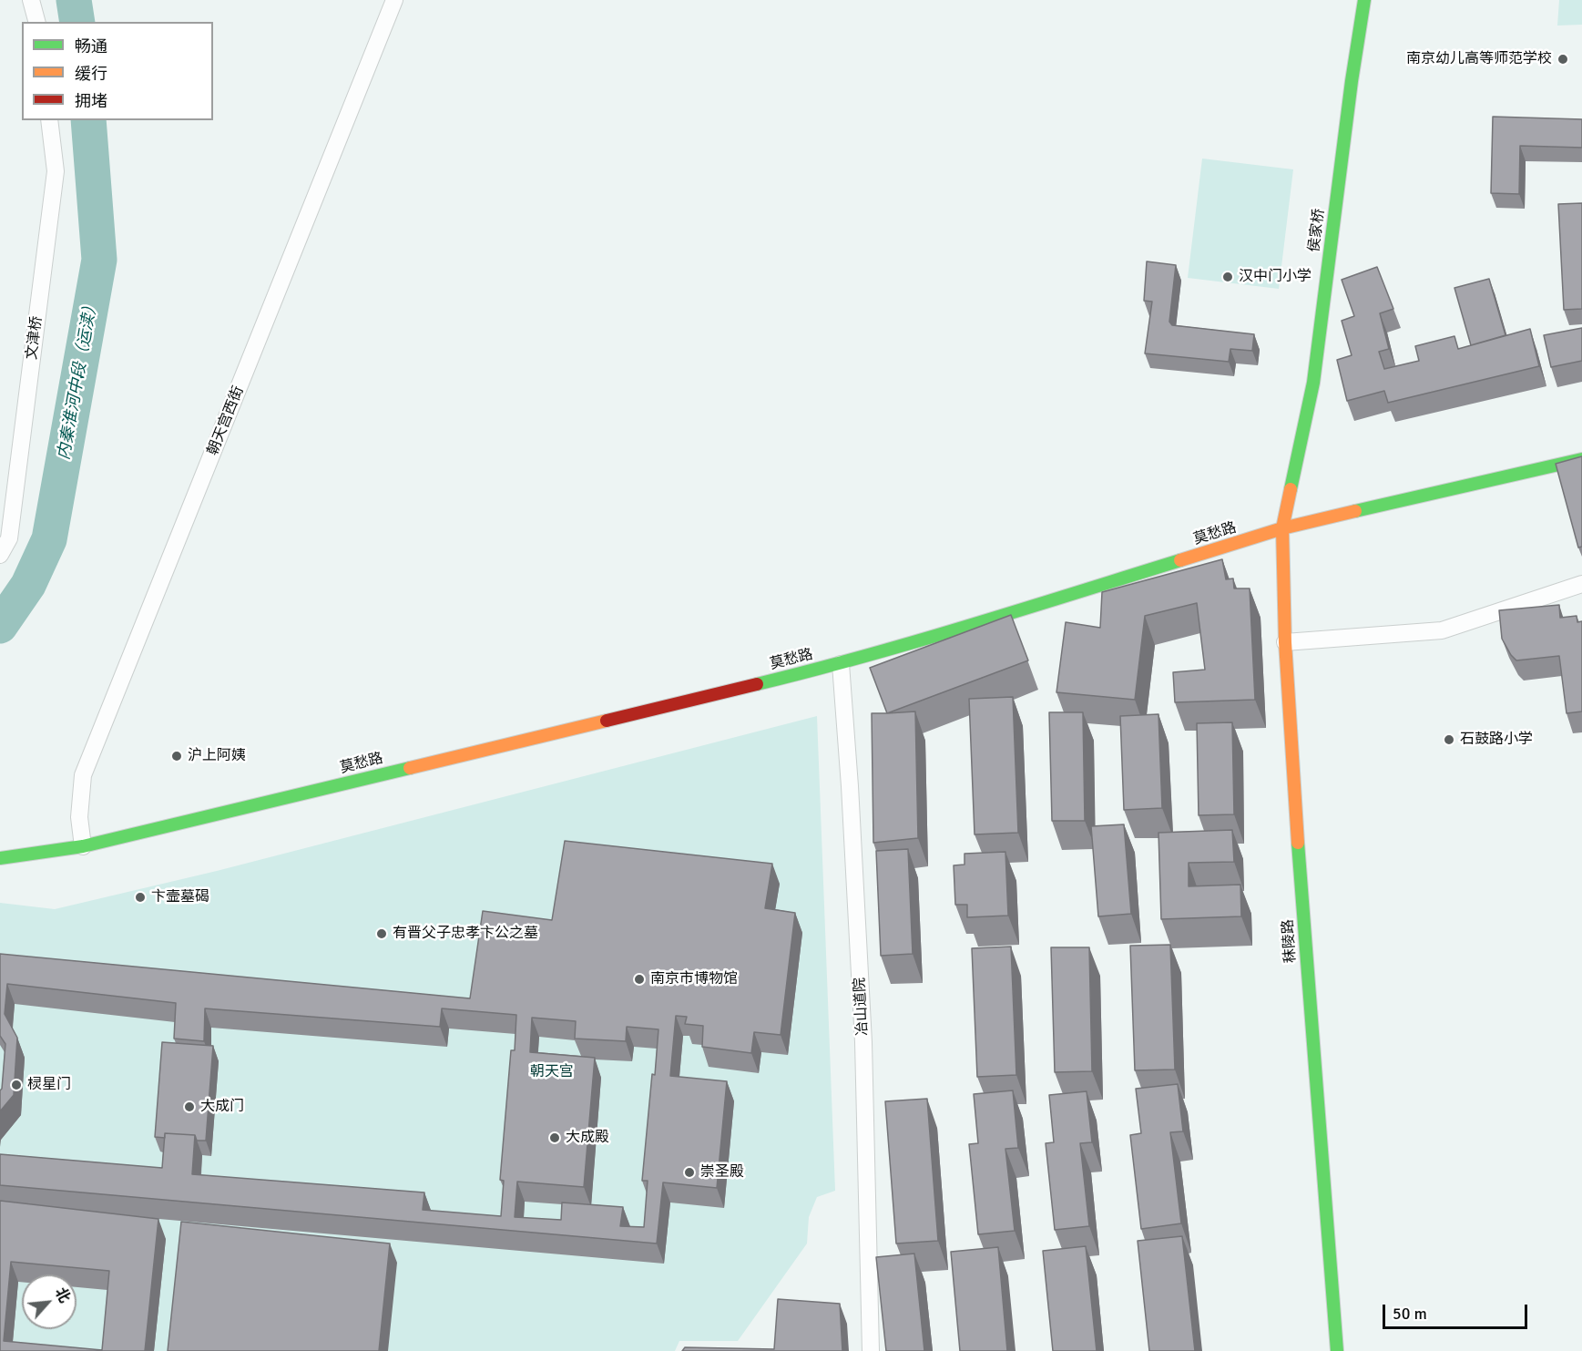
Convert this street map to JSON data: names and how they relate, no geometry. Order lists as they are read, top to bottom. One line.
{"streets":{"main road":["侯家桥","莫愁路","秣陵路"],"street":["文津桥","朝天宫西街","冶山道院"]},"crossings":[["侯家桥","莫愁路"],["侯家桥","秣陵路"],["朝天宫西街","莫愁路"],["莫愁路","秣陵路"],["莫愁路","冶山道院"]],"water":["内秦淮河中段（运渎）"],"parks":["朝天宫"],"places":["南京幼儿高等师范学校","汉中门小学","石鼓路小学","沪上阿姨","卞壸墓碣","有晋父子忠孝卞公之墓","南京市博物馆","棂星门","大成门","大成殿","崇圣殿"],"legend":["畅通","缓行","拥堵"],"scale_bar":"50 m","north":"top right"}
